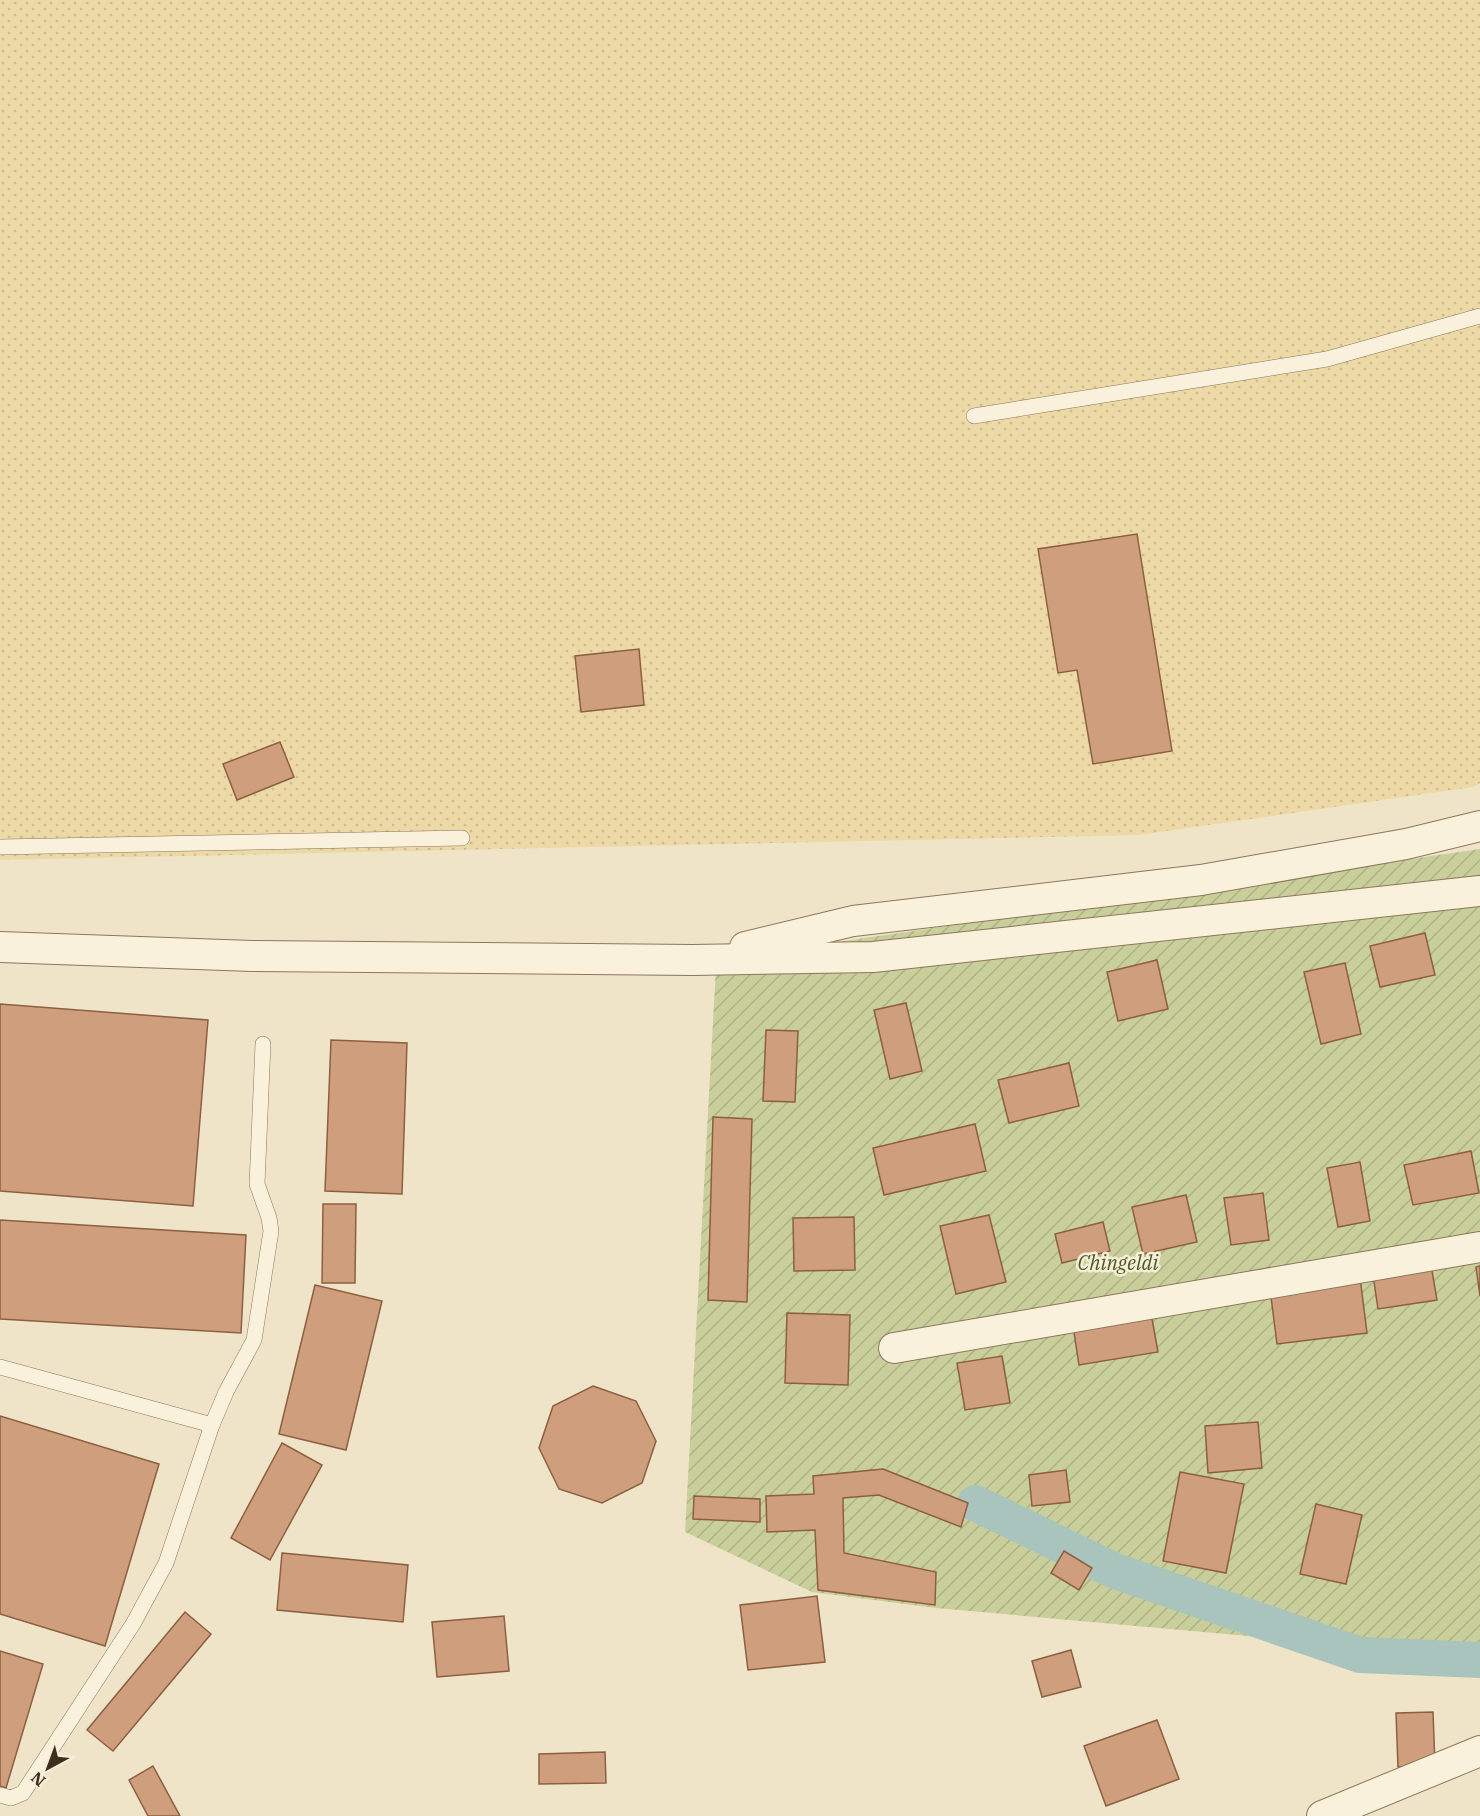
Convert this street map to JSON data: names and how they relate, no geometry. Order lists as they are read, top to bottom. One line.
{"parks":["Chingeldi"],"north":"bottom left"}
